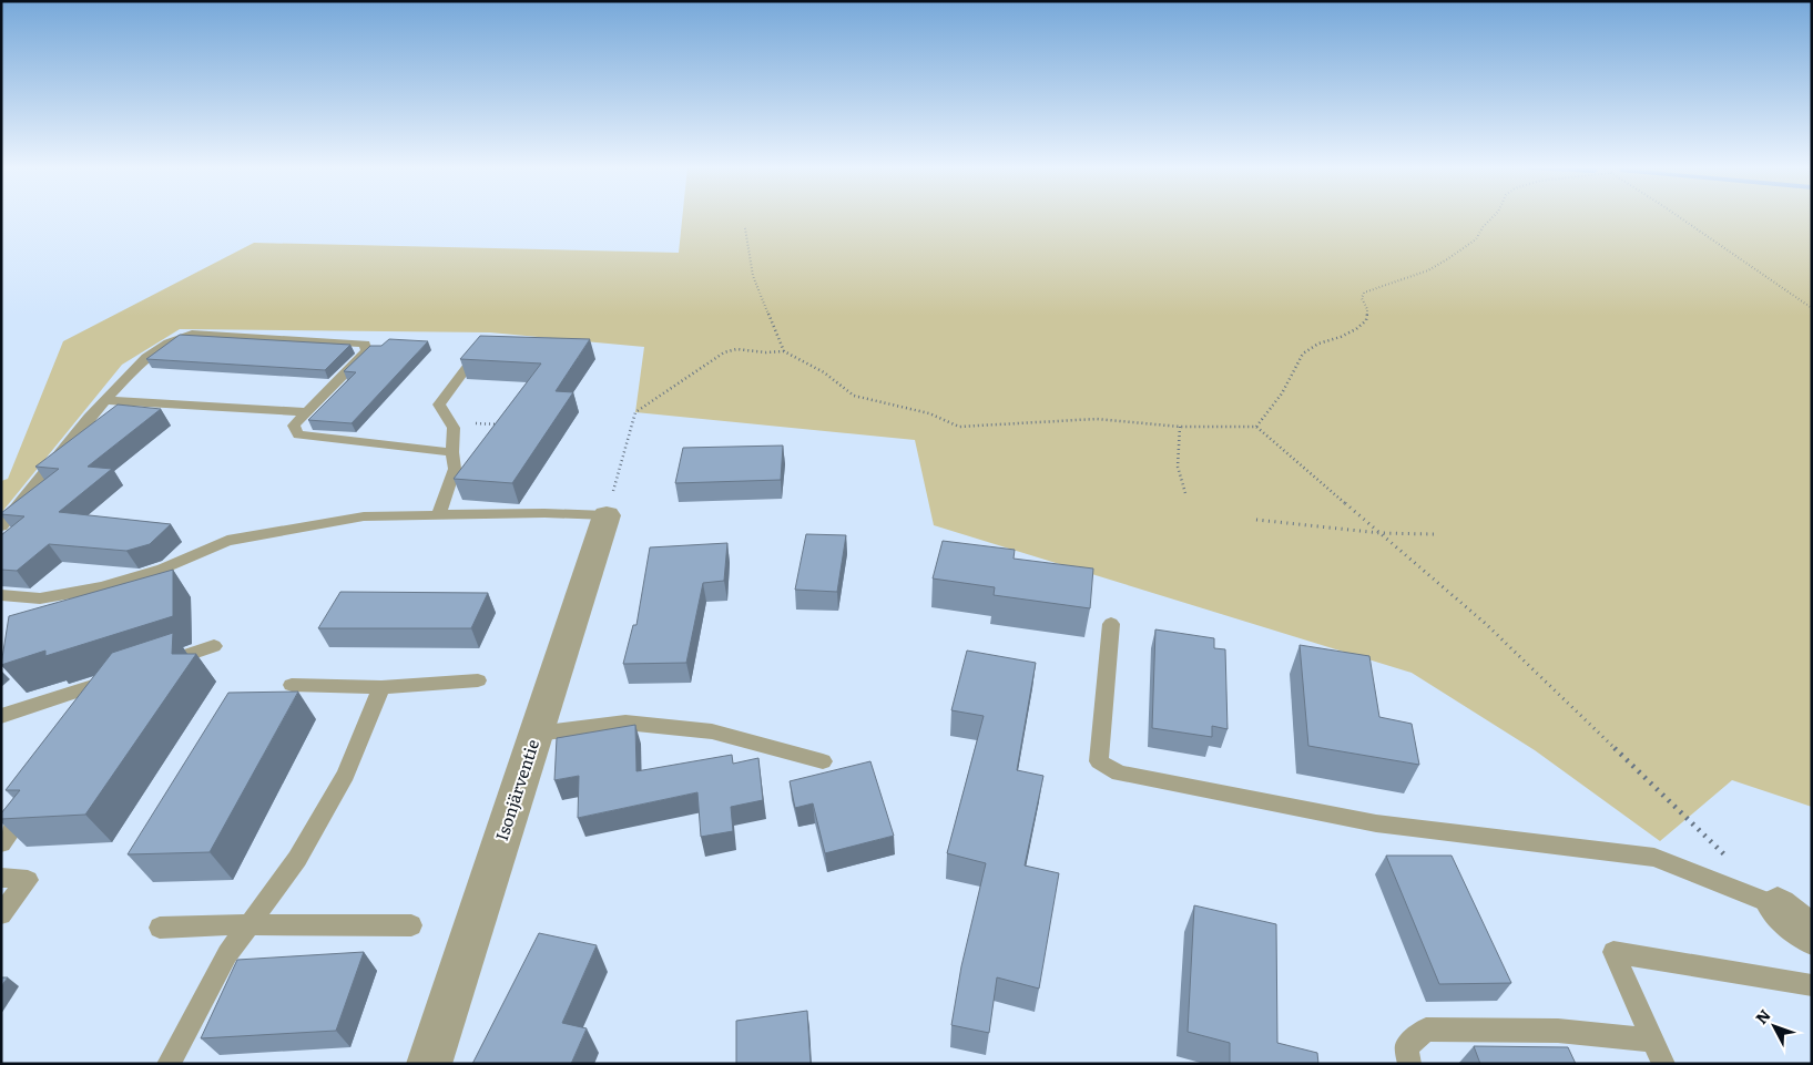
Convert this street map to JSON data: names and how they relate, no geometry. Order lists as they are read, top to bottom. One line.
{"streets":{"street":["Isonjärventie"]},"north":"top left"}
